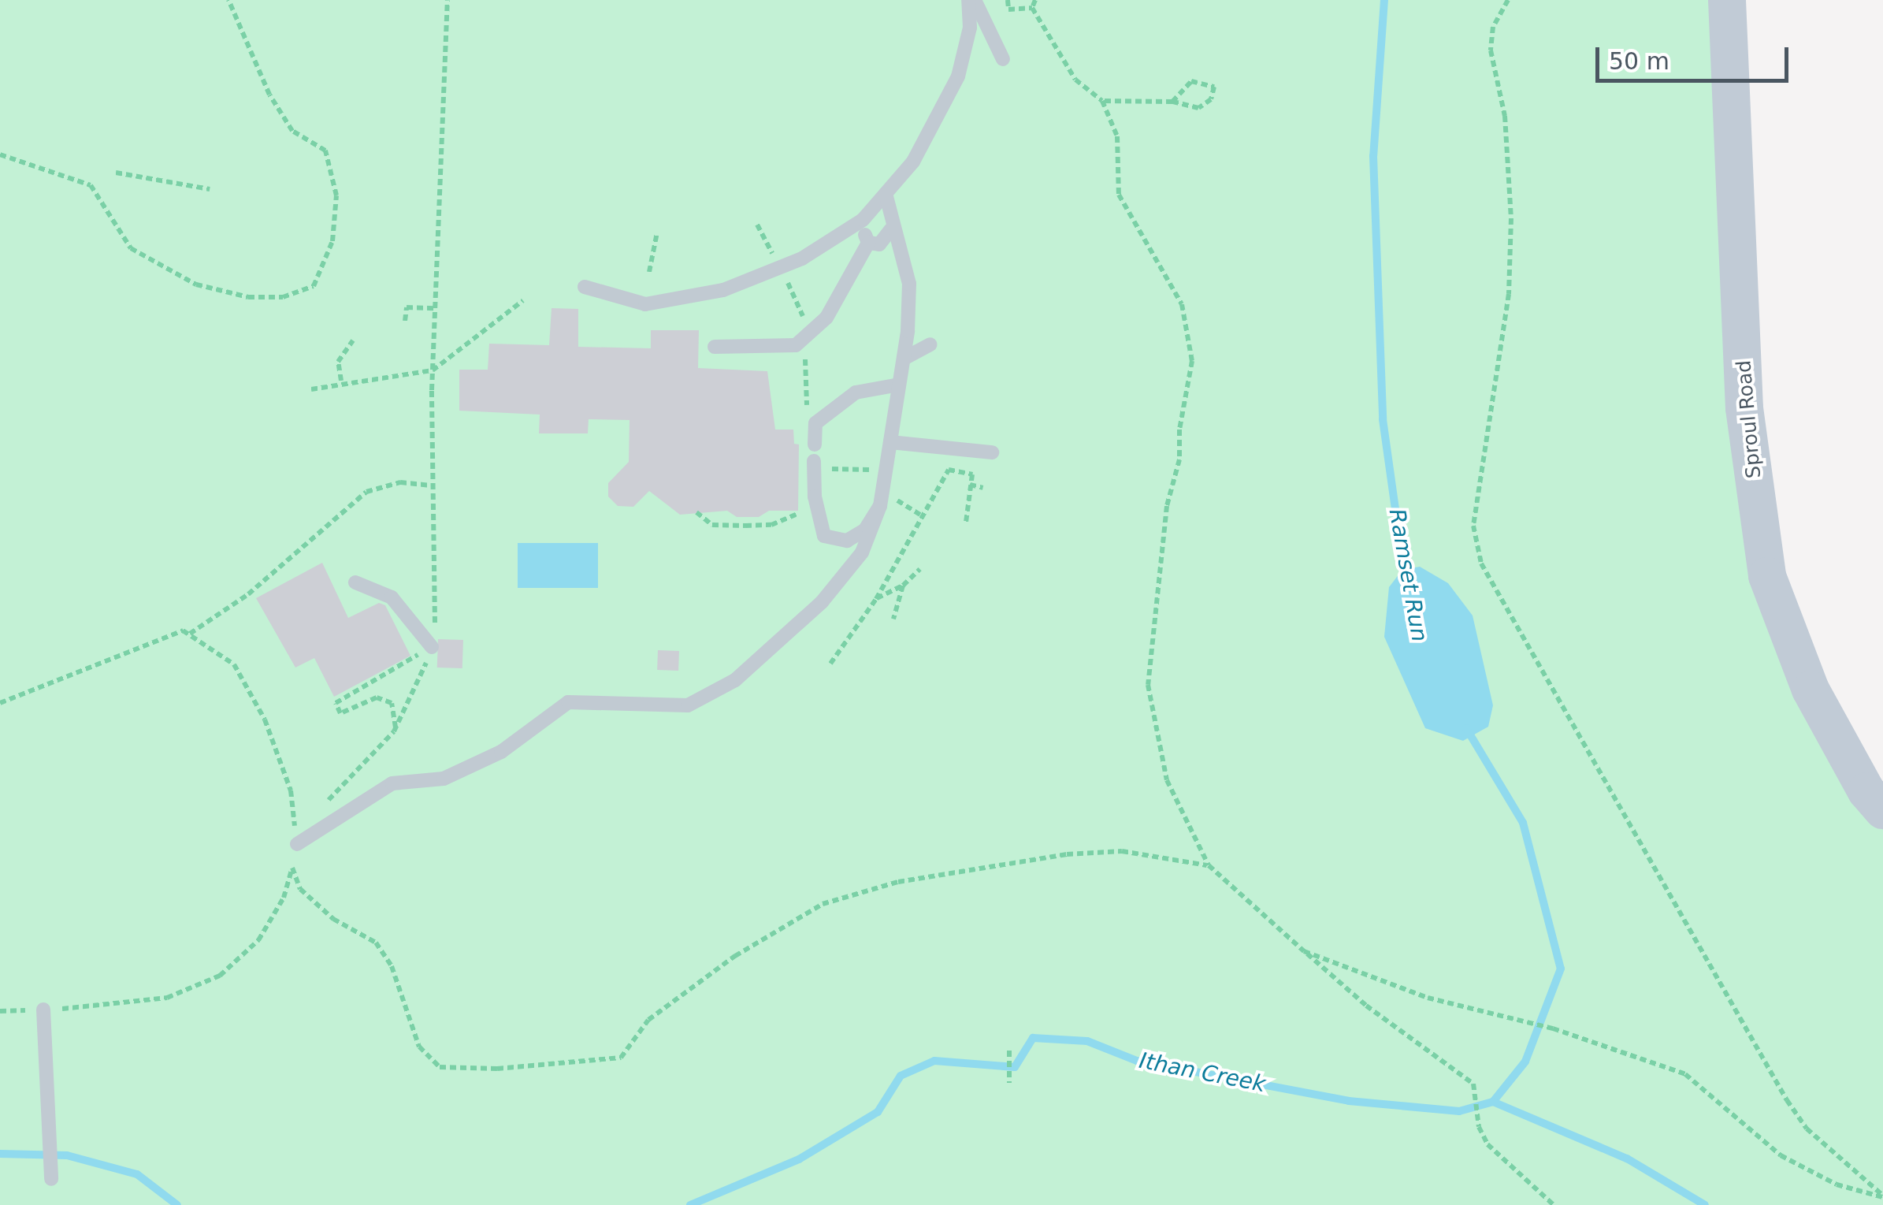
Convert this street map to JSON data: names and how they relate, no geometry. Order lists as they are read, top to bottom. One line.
{"streets":{"main road":["Sproul Road"]},"water":["Ramset Run","Ithan Creek"],"scale_bar":"50 m"}
